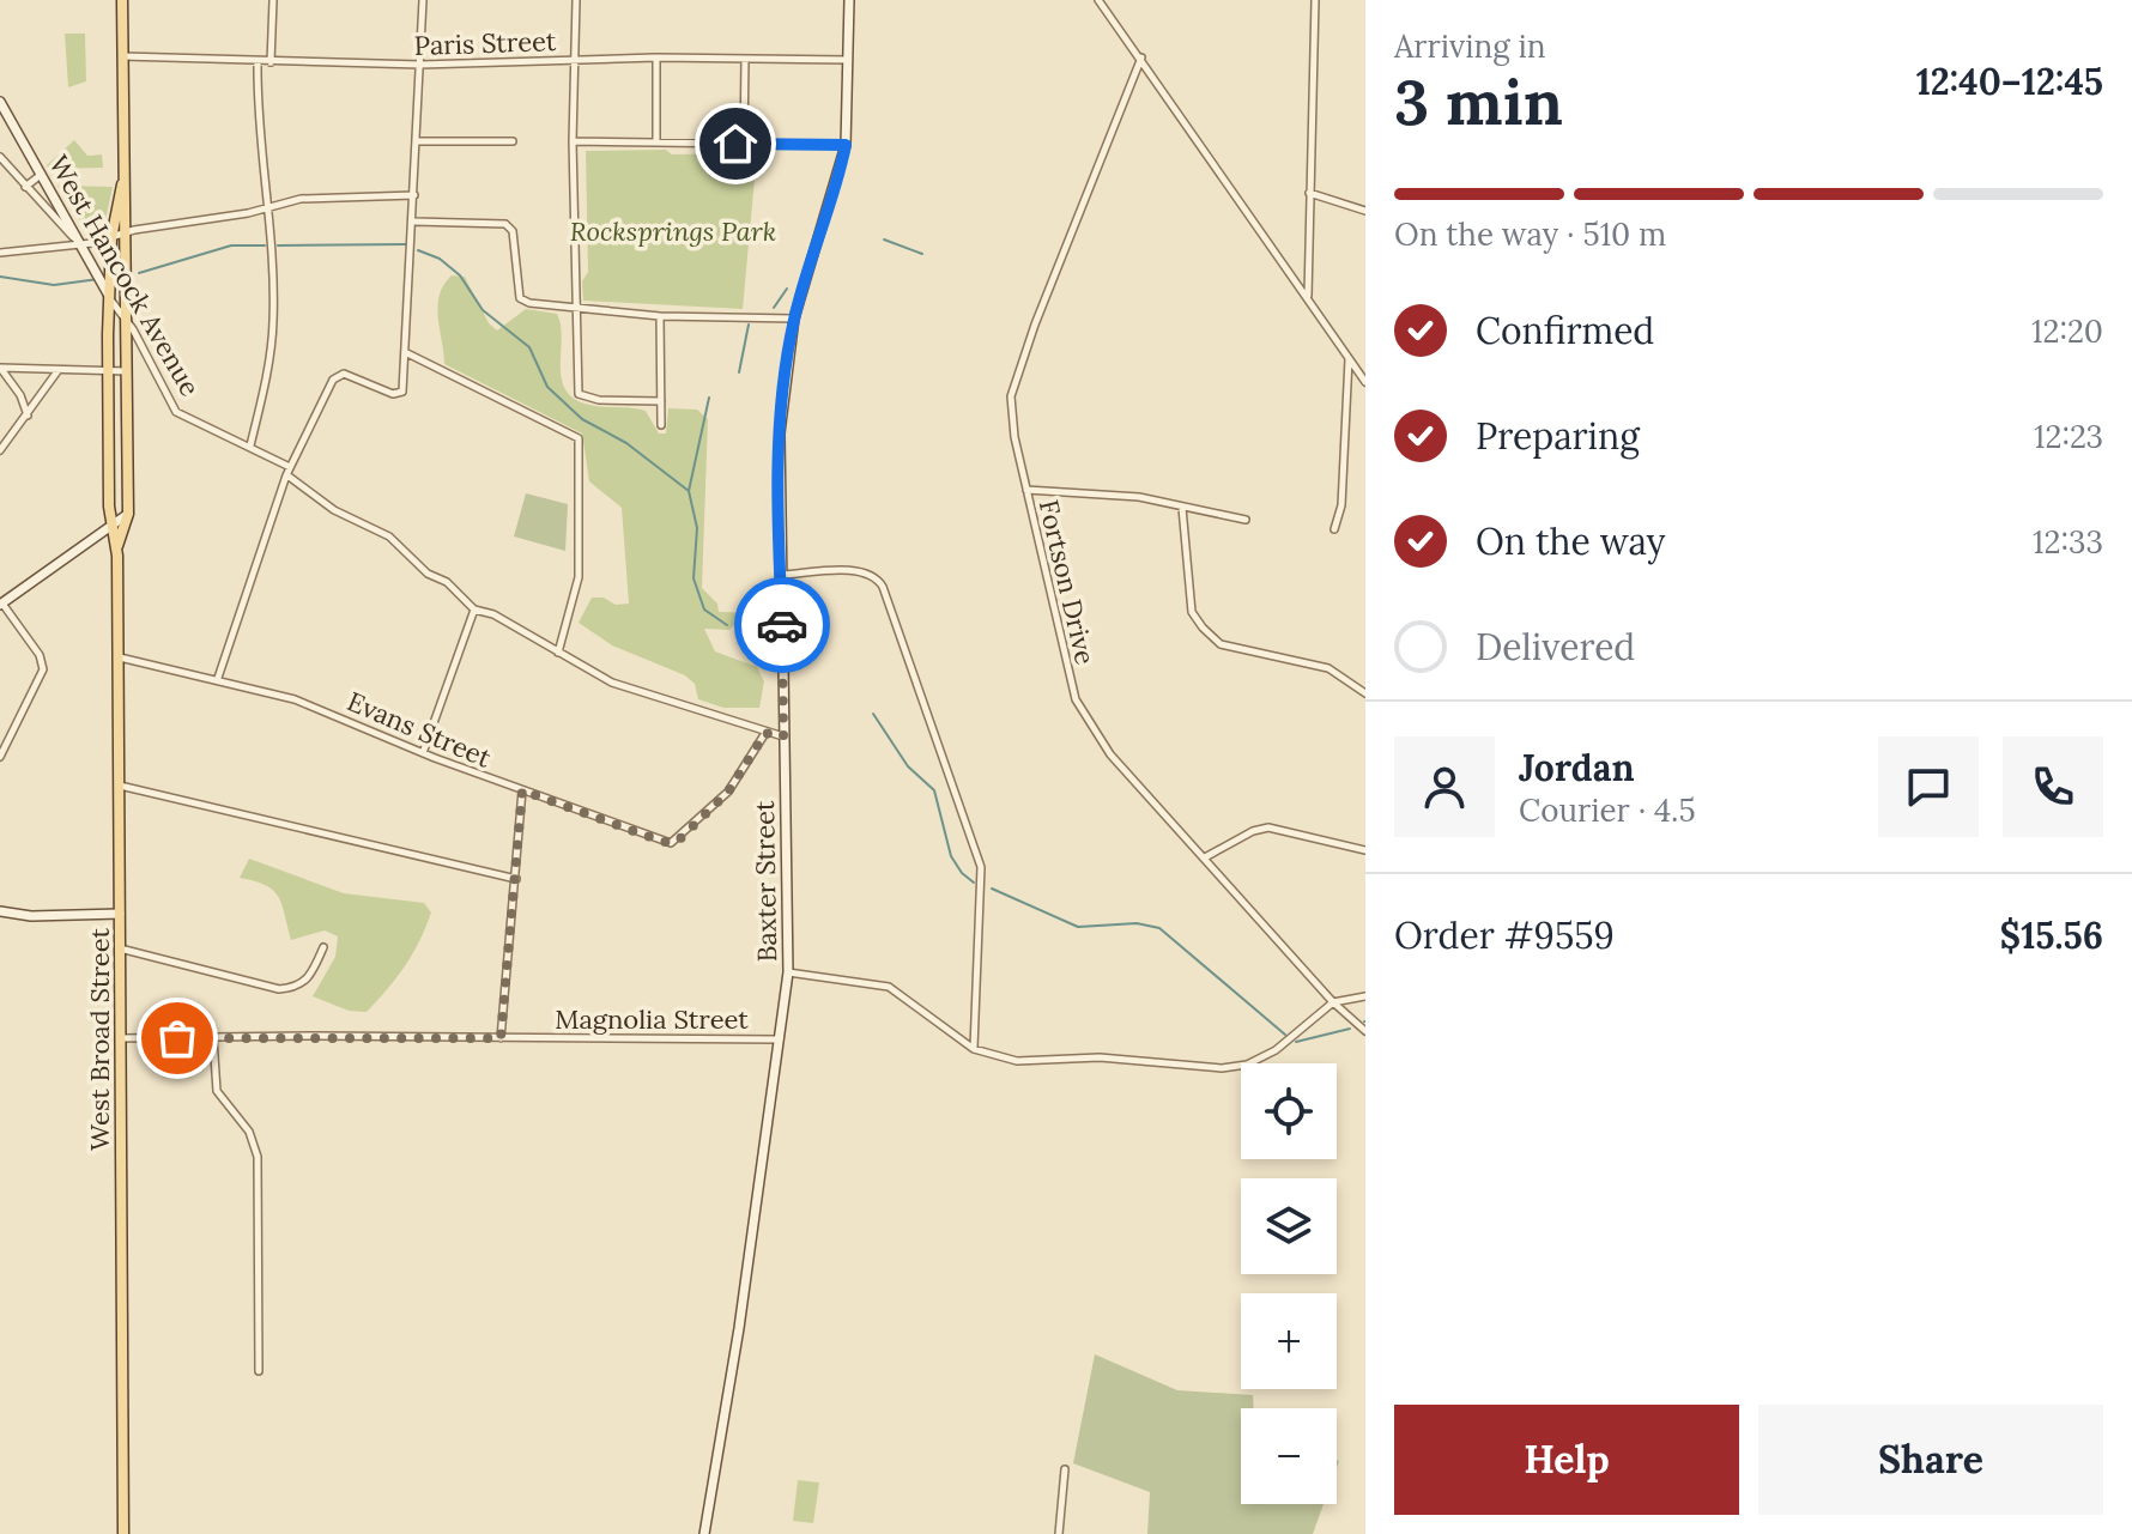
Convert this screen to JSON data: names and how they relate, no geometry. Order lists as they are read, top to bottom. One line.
{"streets":{"main road":["West Hancock Avenue","Baxter Street","West Broad Street"],"street":["Paris Street","Fortson Drive","Evans Street","Magnolia Street"]},"crossings":[["Paris Street","Baxter Street"],["Paris Street","West Broad Street"],["West Hancock Avenue","West Broad Street"],["Evans Street","West Broad Street"],["Baxter Street","Magnolia Street"],["Magnolia Street","West Broad Street"]],"parks":["Rocksprings Park"],"page":{"heading":["3 min","Arriving in","12:40–12:45"],"panel":["Jordan","Courier · 4.5","Order #9559","$15.56"],"bar":"On the way · 510 m","list":[["Confirmed","12:20"],["Preparing","12:23"],["On the way","12:33"],"Delivered"],"map_buttons":["+","−"],"buttons":["Help","Share"]}}
